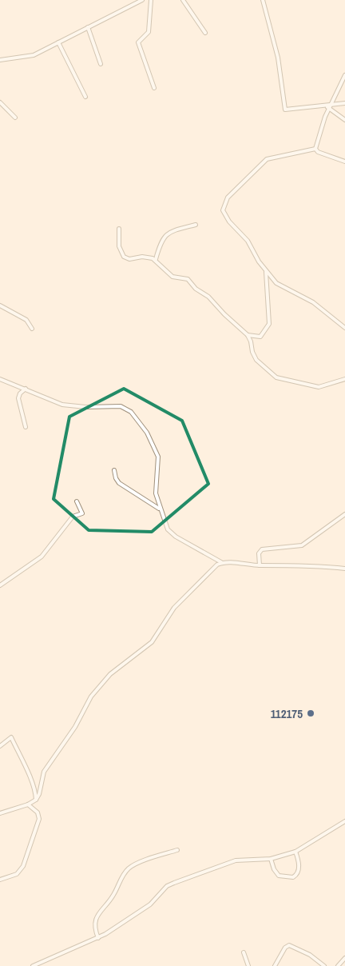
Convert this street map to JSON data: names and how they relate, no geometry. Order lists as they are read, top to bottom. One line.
{"places":["112175"]}
